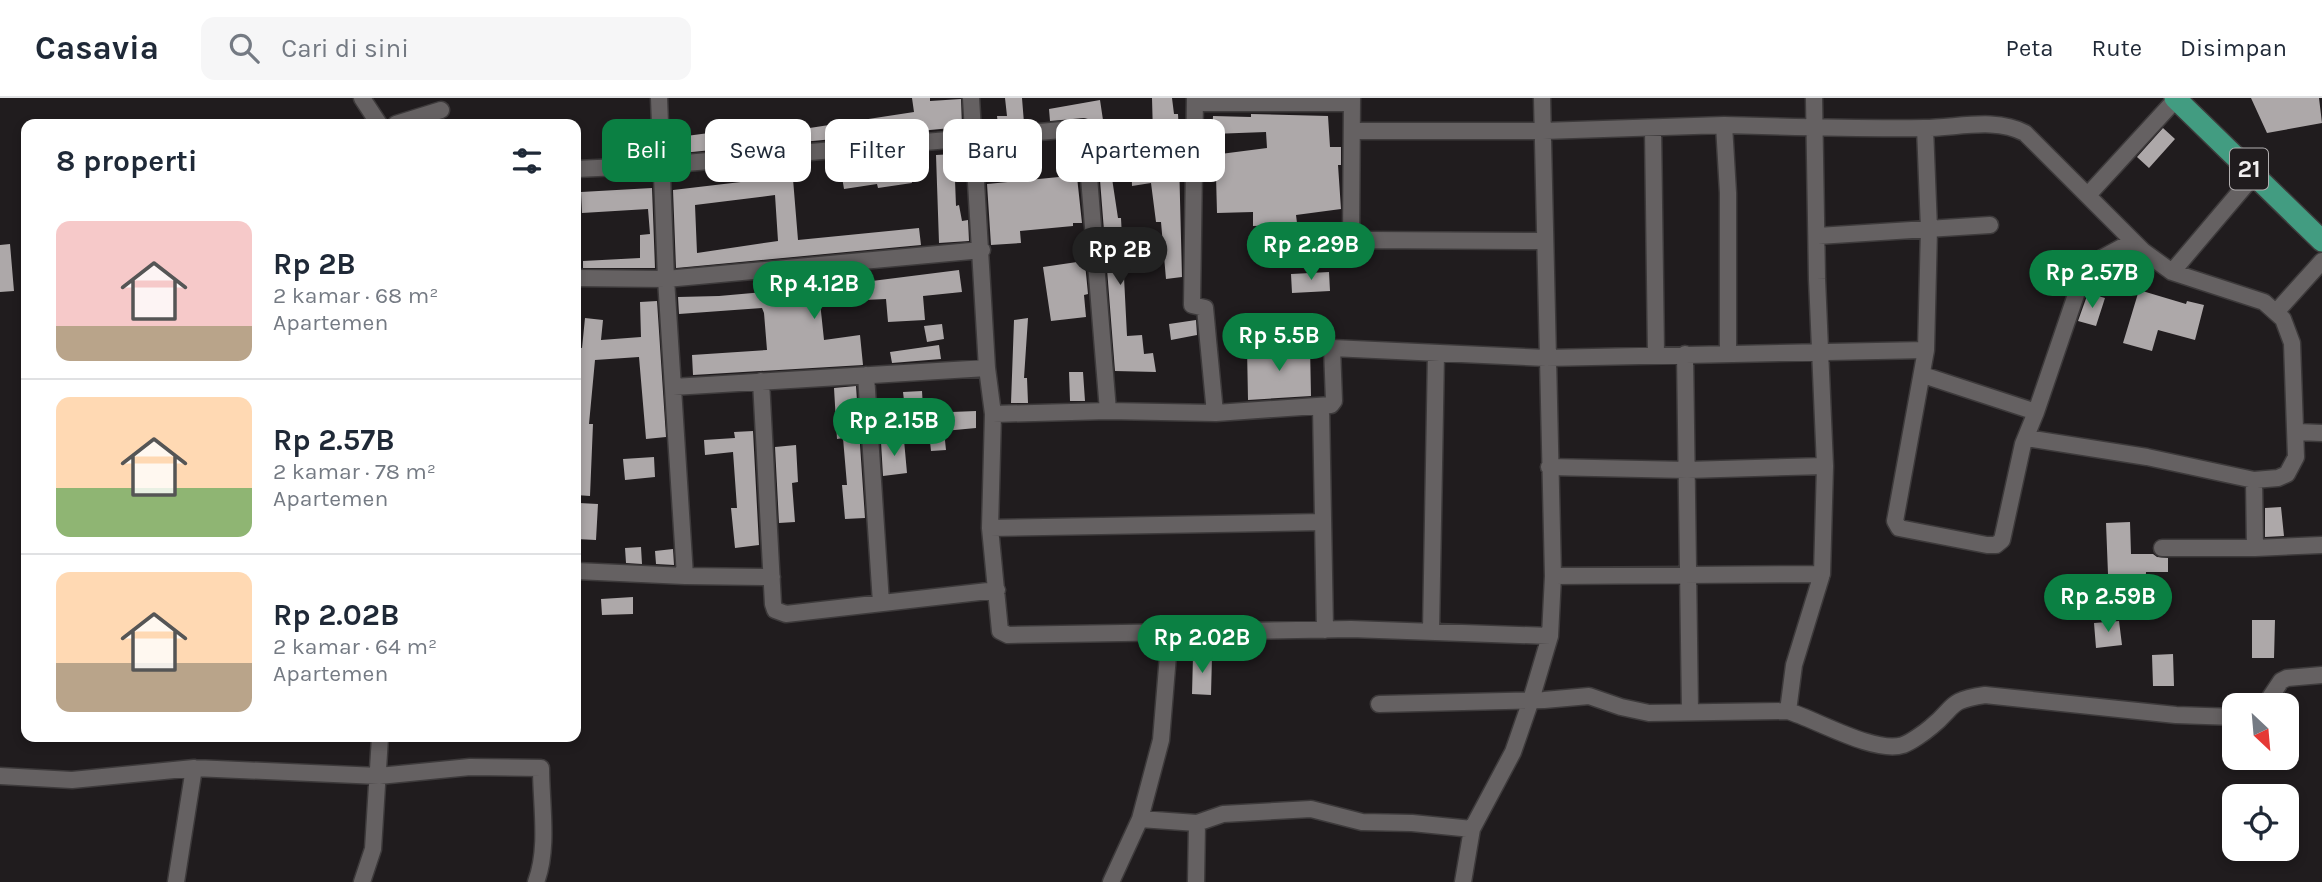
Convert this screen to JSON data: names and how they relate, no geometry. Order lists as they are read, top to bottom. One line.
{"streets":{"highway":["21"]},"north":"bottom right","page":{"header":"Casavia","search":"Cari di sini","nav":["Peta","Rute","Disimpan"],"chip":["Beli","Sewa","Filter","Baru","Apartemen"],"heading":"8 properti","list":[{"name":"Rp 2B","note":"2 kamar · 68 m² · Apartemen"},{"name":"Rp 2.57B","note":"2 kamar · 78 m² · Apartemen"},{"name":"Rp 2.02B","note":"2 kamar · 64 m² · Apartemen"}],"price":["Rp 2.29B","Rp 2B","Rp 2.57B","Rp 4.12B","Rp 5.5B","Rp 2.15B","Rp 2.59B","Rp 2.02B"]}}
